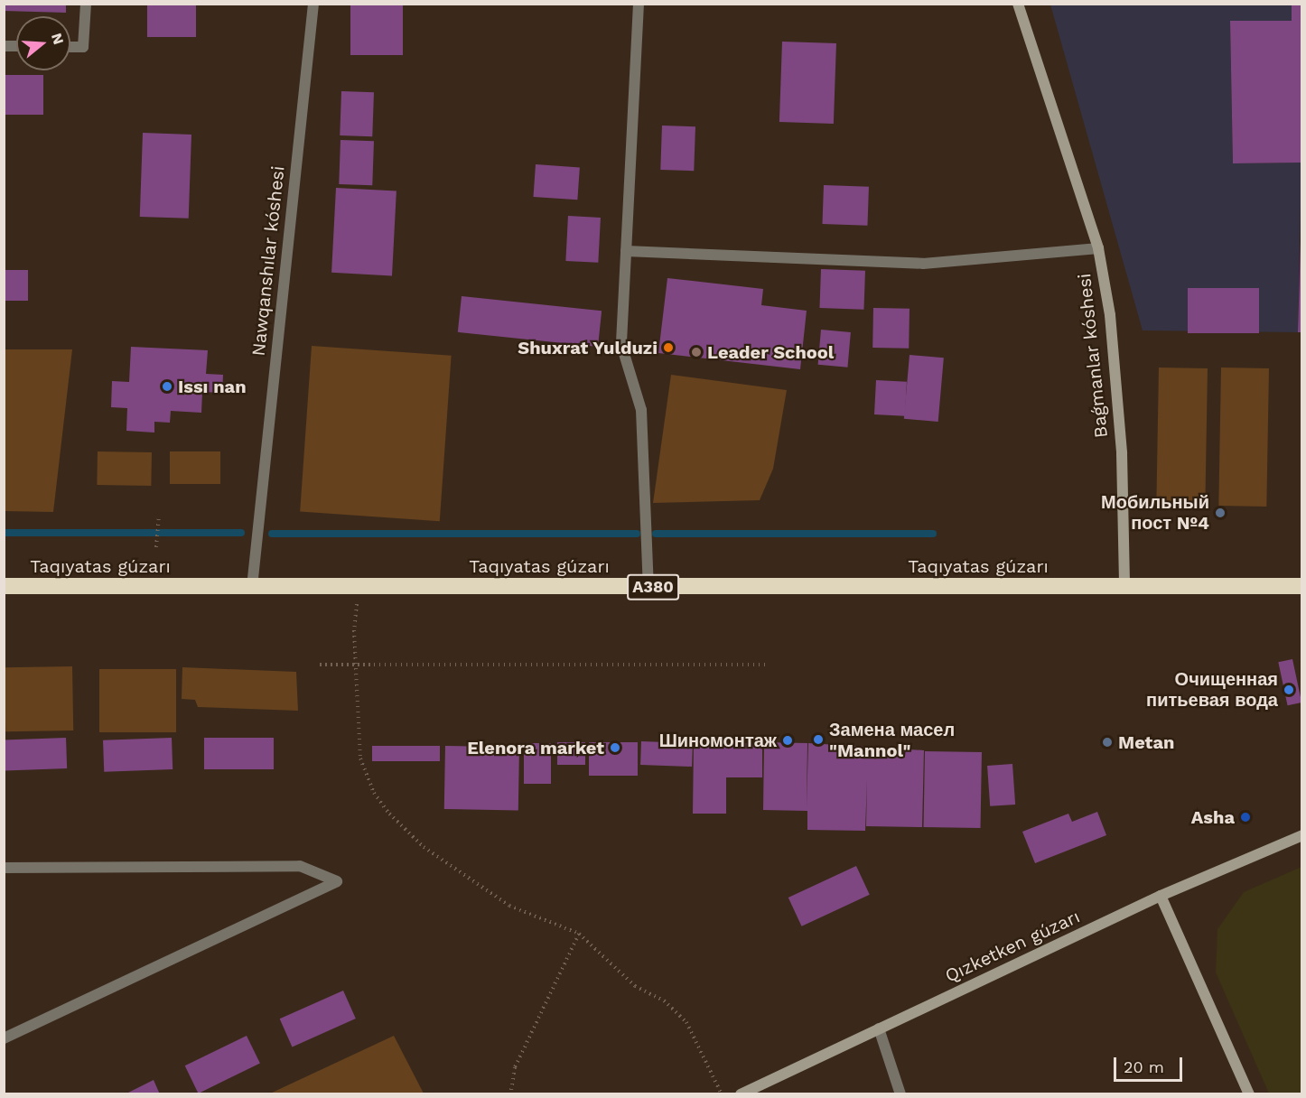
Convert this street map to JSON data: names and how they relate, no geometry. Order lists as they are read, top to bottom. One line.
{"streets":{"highway":["Taqıyatas gúzarı","A380"],"street":["Nawqanshılar kóshesi","Baǵmanlar kóshesi","Qızketken gúzarı"]},"crossings":[["Nawqanshılar kóshesi","Taqıyatas gúzarı"],["Baǵmanlar kóshesi","Taqıyatas gúzarı"]],"places":["Shuxrat Yulduzi","Leader School","Issı nan","Мобильный пост №4","Очищенная питьевая вода","Замена масел \"Mannol\"","Шиномонтаж","Metan","Elenora market","Asha"],"scale_bar":"20 m","north":"right"}
